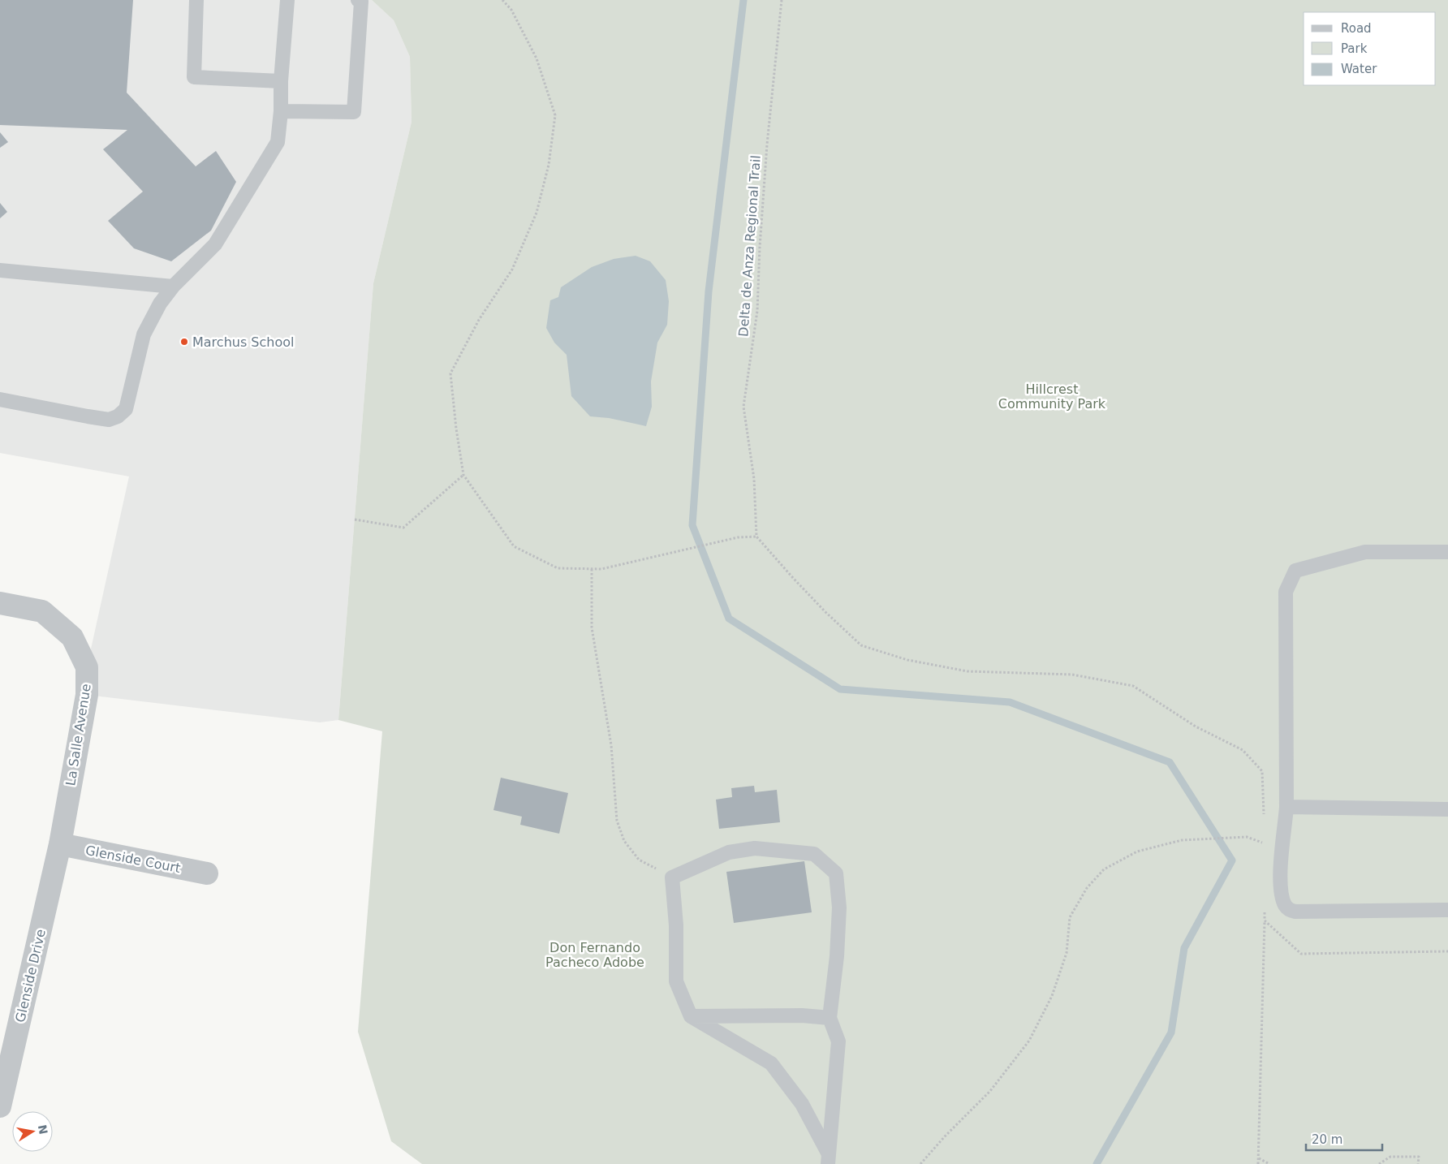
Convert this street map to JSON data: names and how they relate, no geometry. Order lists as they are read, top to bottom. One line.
{"streets":{"street":["La Salle Avenue","Glenside Court","Glenside Drive"],"path":["Delta de Anza Regional Trail"]},"crossings":[["La Salle Avenue","Glenside Court"],["La Salle Avenue","Glenside Drive"],["Glenside Court","Glenside Drive"]],"parks":["Hillcrest Community Park","Don Fernando Pacheco Adobe"],"places":["Marchus School"],"legend":["Road","Park","Water"],"scale_bar":"20 m","north":"right"}
